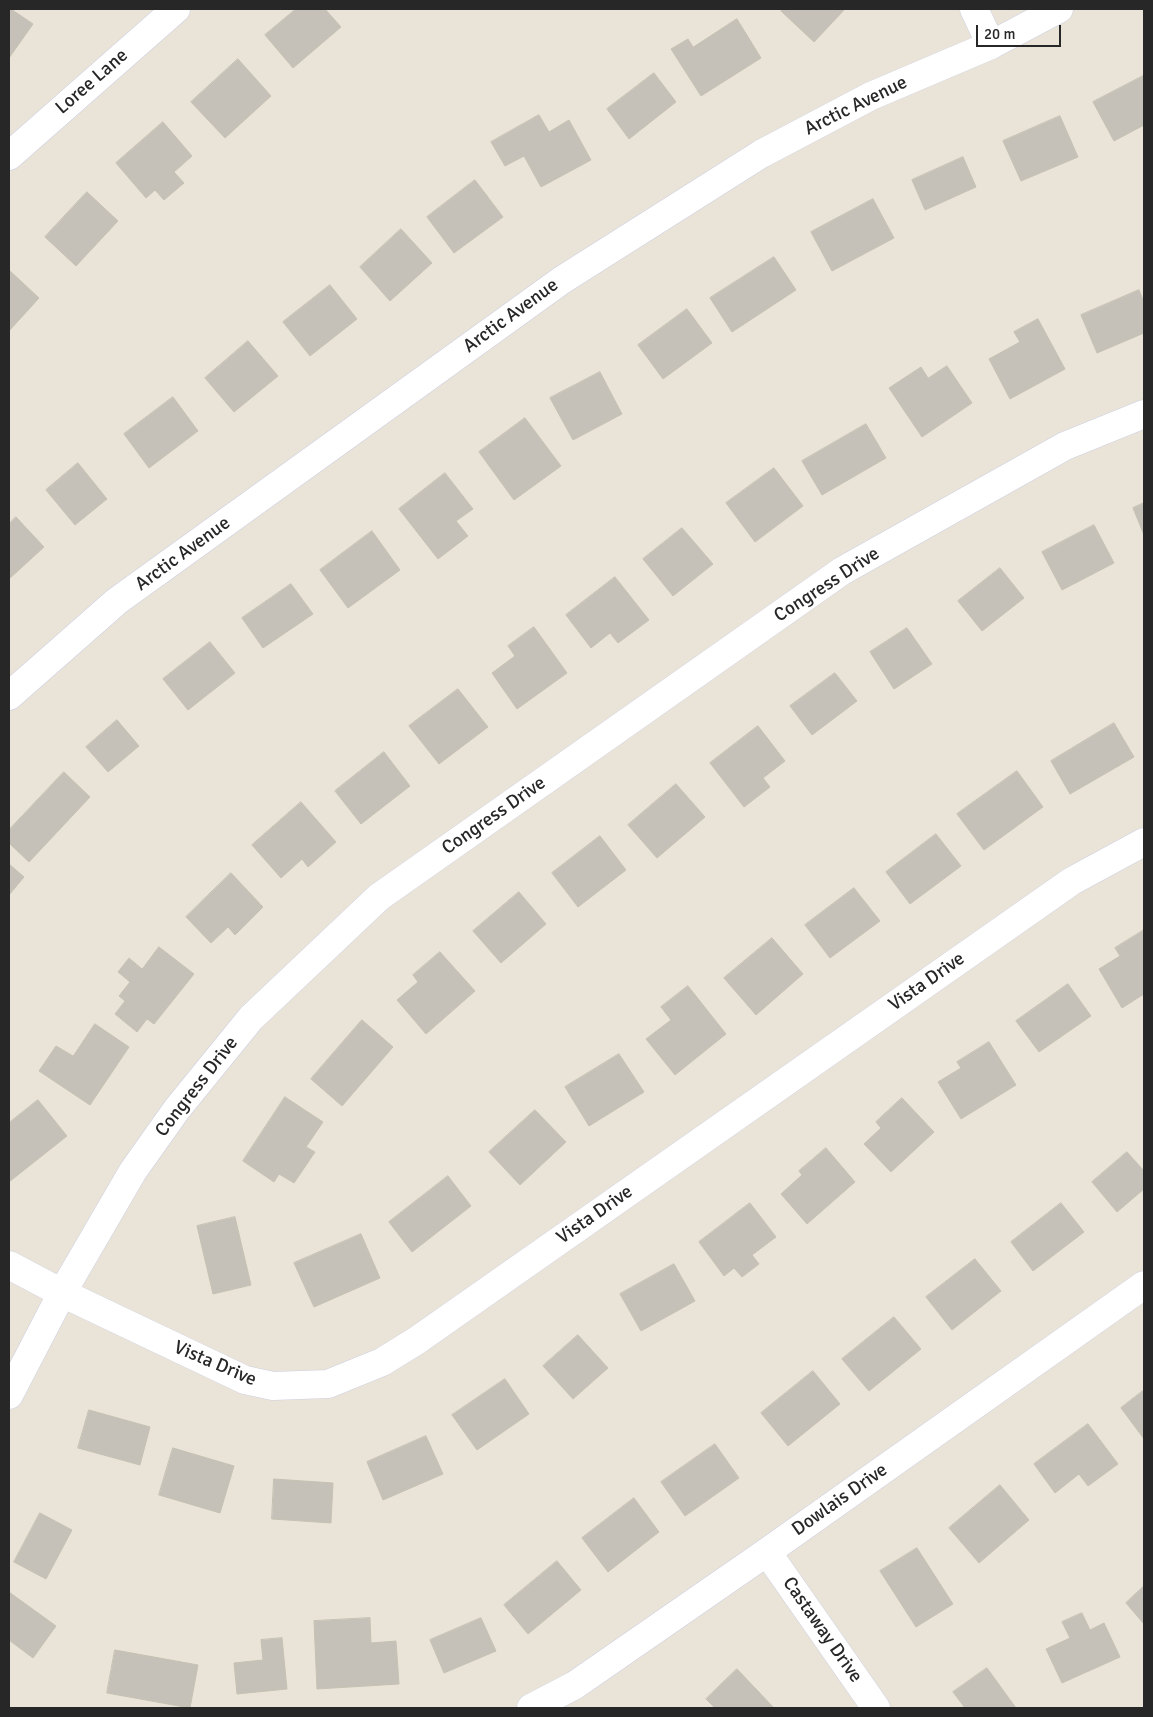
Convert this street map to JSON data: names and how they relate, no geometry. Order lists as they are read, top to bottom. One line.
{"streets":{"street":["Loree Lane","Arctic Avenue","Congress Drive","Vista Drive","Dowlais Drive","Castaway Drive"]},"crossings":[["Congress Drive","Vista Drive"],["Dowlais Drive","Castaway Drive"]],"scale_bar":"20 m"}
